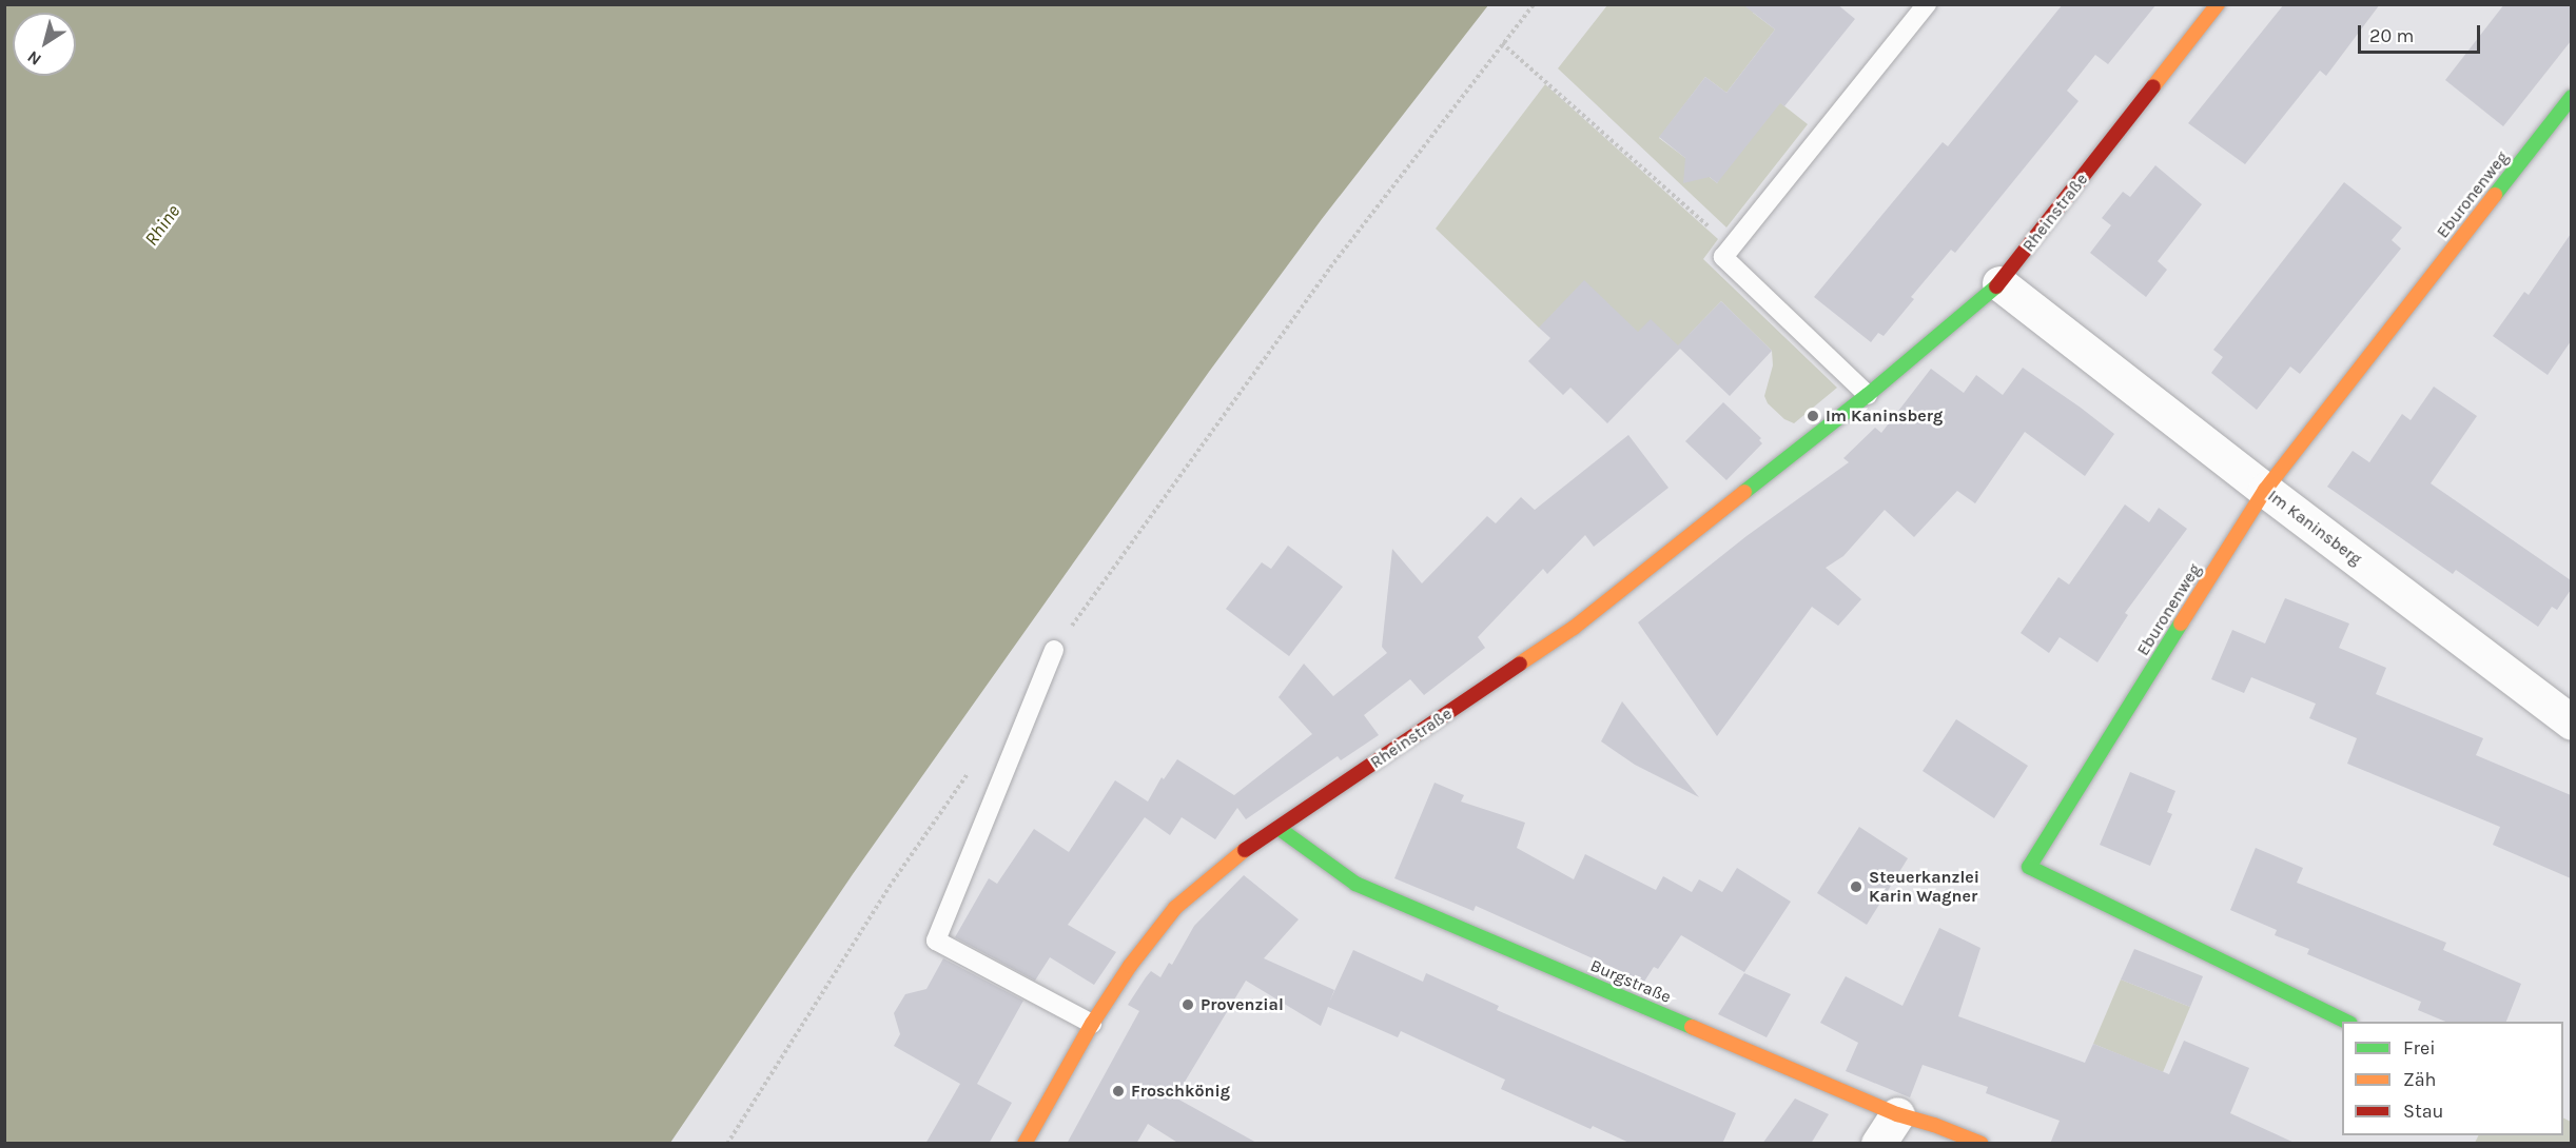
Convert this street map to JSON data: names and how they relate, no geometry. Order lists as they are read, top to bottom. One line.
{"streets":{"street":["Eburonenweg","Rheinstraße","Im Kaninsberg","Burgstraße"]},"crossings":[["Eburonenweg","Im Kaninsberg"],["Rheinstraße","Im Kaninsberg"],["Rheinstraße","Burgstraße"]],"water":["Rhine"],"places":["Im Kaninsberg","Steuerkanzlei Karin Wagner","Provenzial","Froschkönig"],"legend":["Frei","Zäh","Stau"],"scale_bar":"20 m","north":"bottom left"}
